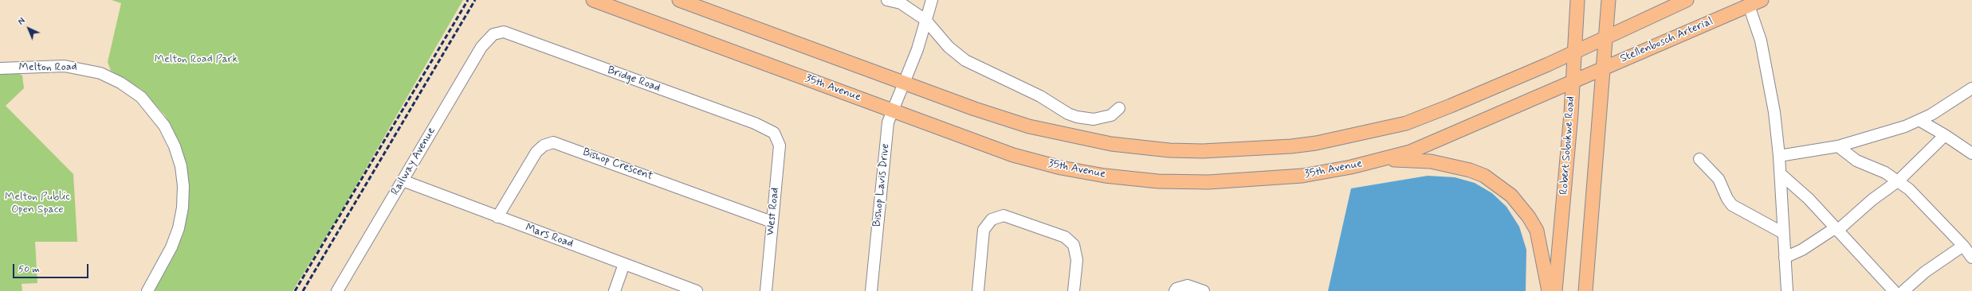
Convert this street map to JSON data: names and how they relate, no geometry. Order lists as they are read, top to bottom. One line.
{"streets":{"main road":["Stellenbosch Arterial","35th Avenue","Robert Sobukwe Road"],"street":["Melton Road","Bridge Road","Railway Avenue","Bishop Crescent","Bishop Lavis Drive","West Road","Mars Road"]},"crossings":[["Stellenbosch Arterial","35th Avenue"],["Stellenbosch Arterial","Robert Sobukwe Road"],["Bridge Road","Railway Avenue"],["Bridge Road","West Road"],["35th Avenue","Robert Sobukwe Road"],["35th Avenue","Bishop Lavis Drive"],["Railway Avenue","Mars Road"],["Bishop Crescent","West Road"],["Bishop Crescent","Mars Road"]],"parks":["Melton Road Park","Melton Public Open Space"],"scale_bar":"50 m","north":"top left"}
